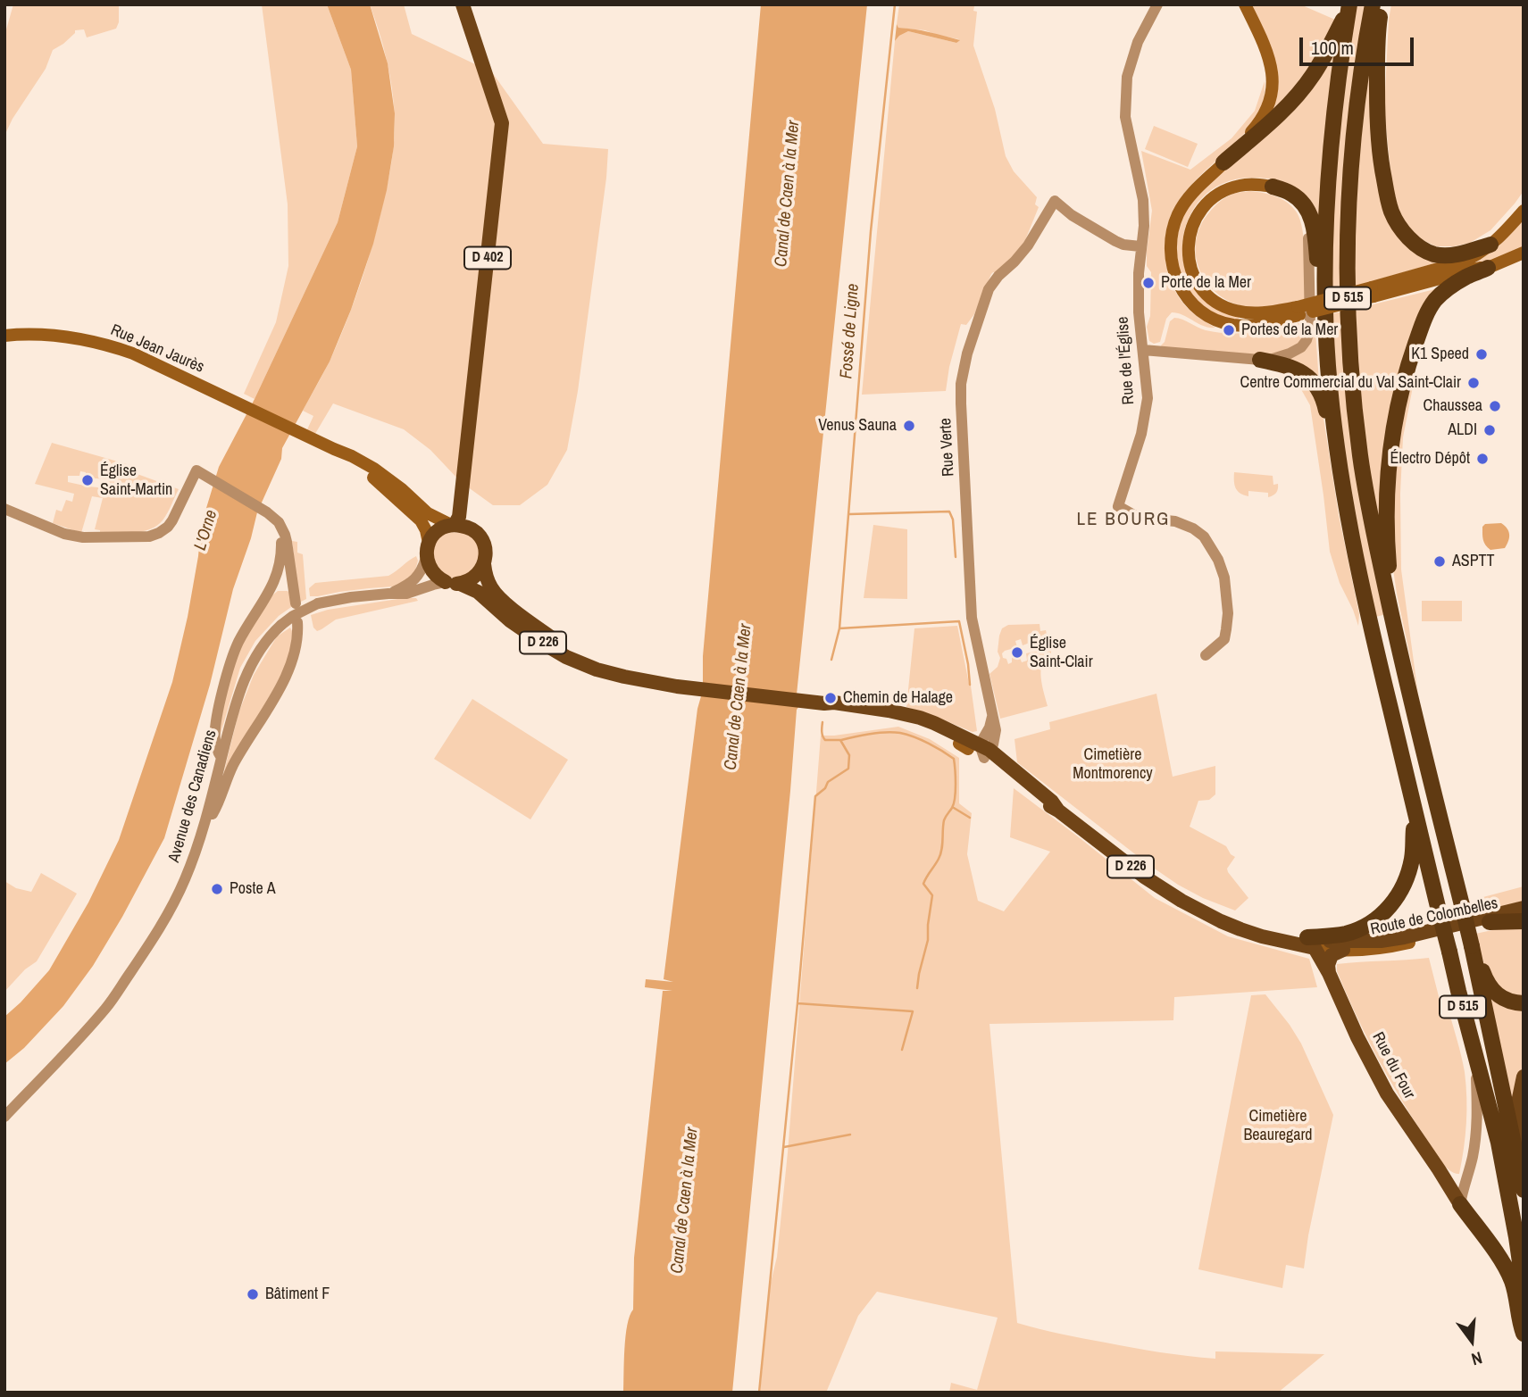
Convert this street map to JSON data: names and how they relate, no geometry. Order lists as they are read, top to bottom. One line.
{"streets":{"highway":["D 515"],"main road":["D 402","Rue Jean Jaurès","D 226","Route de Colombelles","Rue du Four"],"street":["Rue de l'Église","Rue Verte","Avenue des Canadiens"]},"crossings":[["D 402","D 226"],["D 402","Avenue des Canadiens"],["Rue de l'Église","Rue Verte"],["Rue Verte","Route de Colombelles"],["D 226","Avenue des Canadiens"],["D 226","Route de Colombelles"],["Route de Colombelles","Rue du Four"]],"districts":["LE BOURG"],"water":["Canal de Caen à la Mer","Fossé de Ligne","L'Orne"],"parks":["Cimetière Montmorency","Cimetière Beauregard"],"places":["Porte de la Mer","Portes de la Mer","K1 Speed","Centre Commercial du Val Saint-Clair","Chaussea","Venus Sauna","ALDI","Électro Dépôt","Église Saint-Martin","ASPTT","Église Saint-Clair","Chemin de Halage","Poste A","Bâtiment F"],"scale_bar":"100 m","north":"bottom"}
